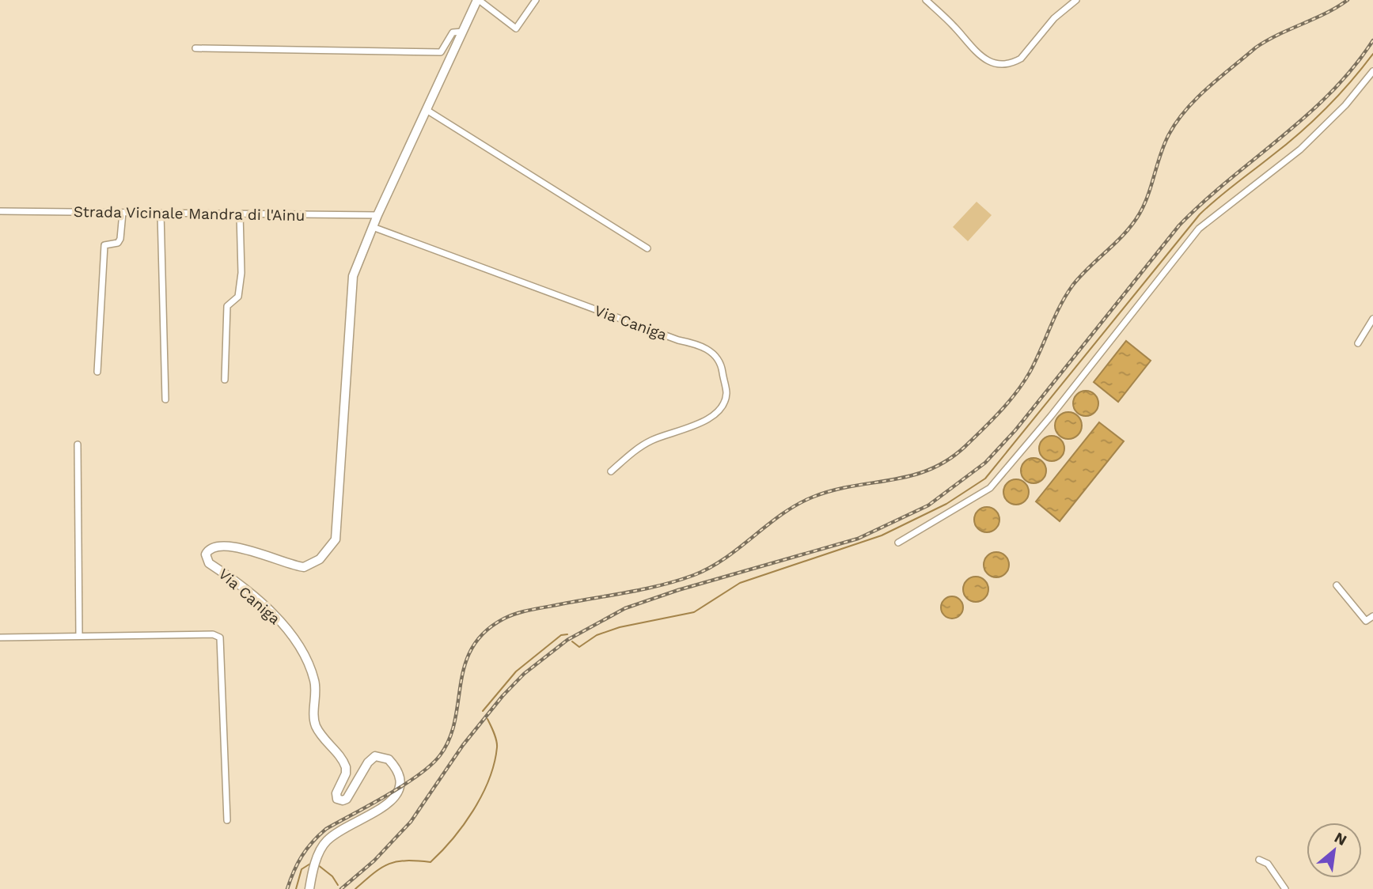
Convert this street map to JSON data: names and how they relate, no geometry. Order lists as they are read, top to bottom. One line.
{"streets":{"street":["Strada Vicinale Mandra di l'Ainu","Via Caniga"]},"crossings":[["Strada Vicinale Mandra di l'Ainu","Via Caniga"]],"north":"top right"}
